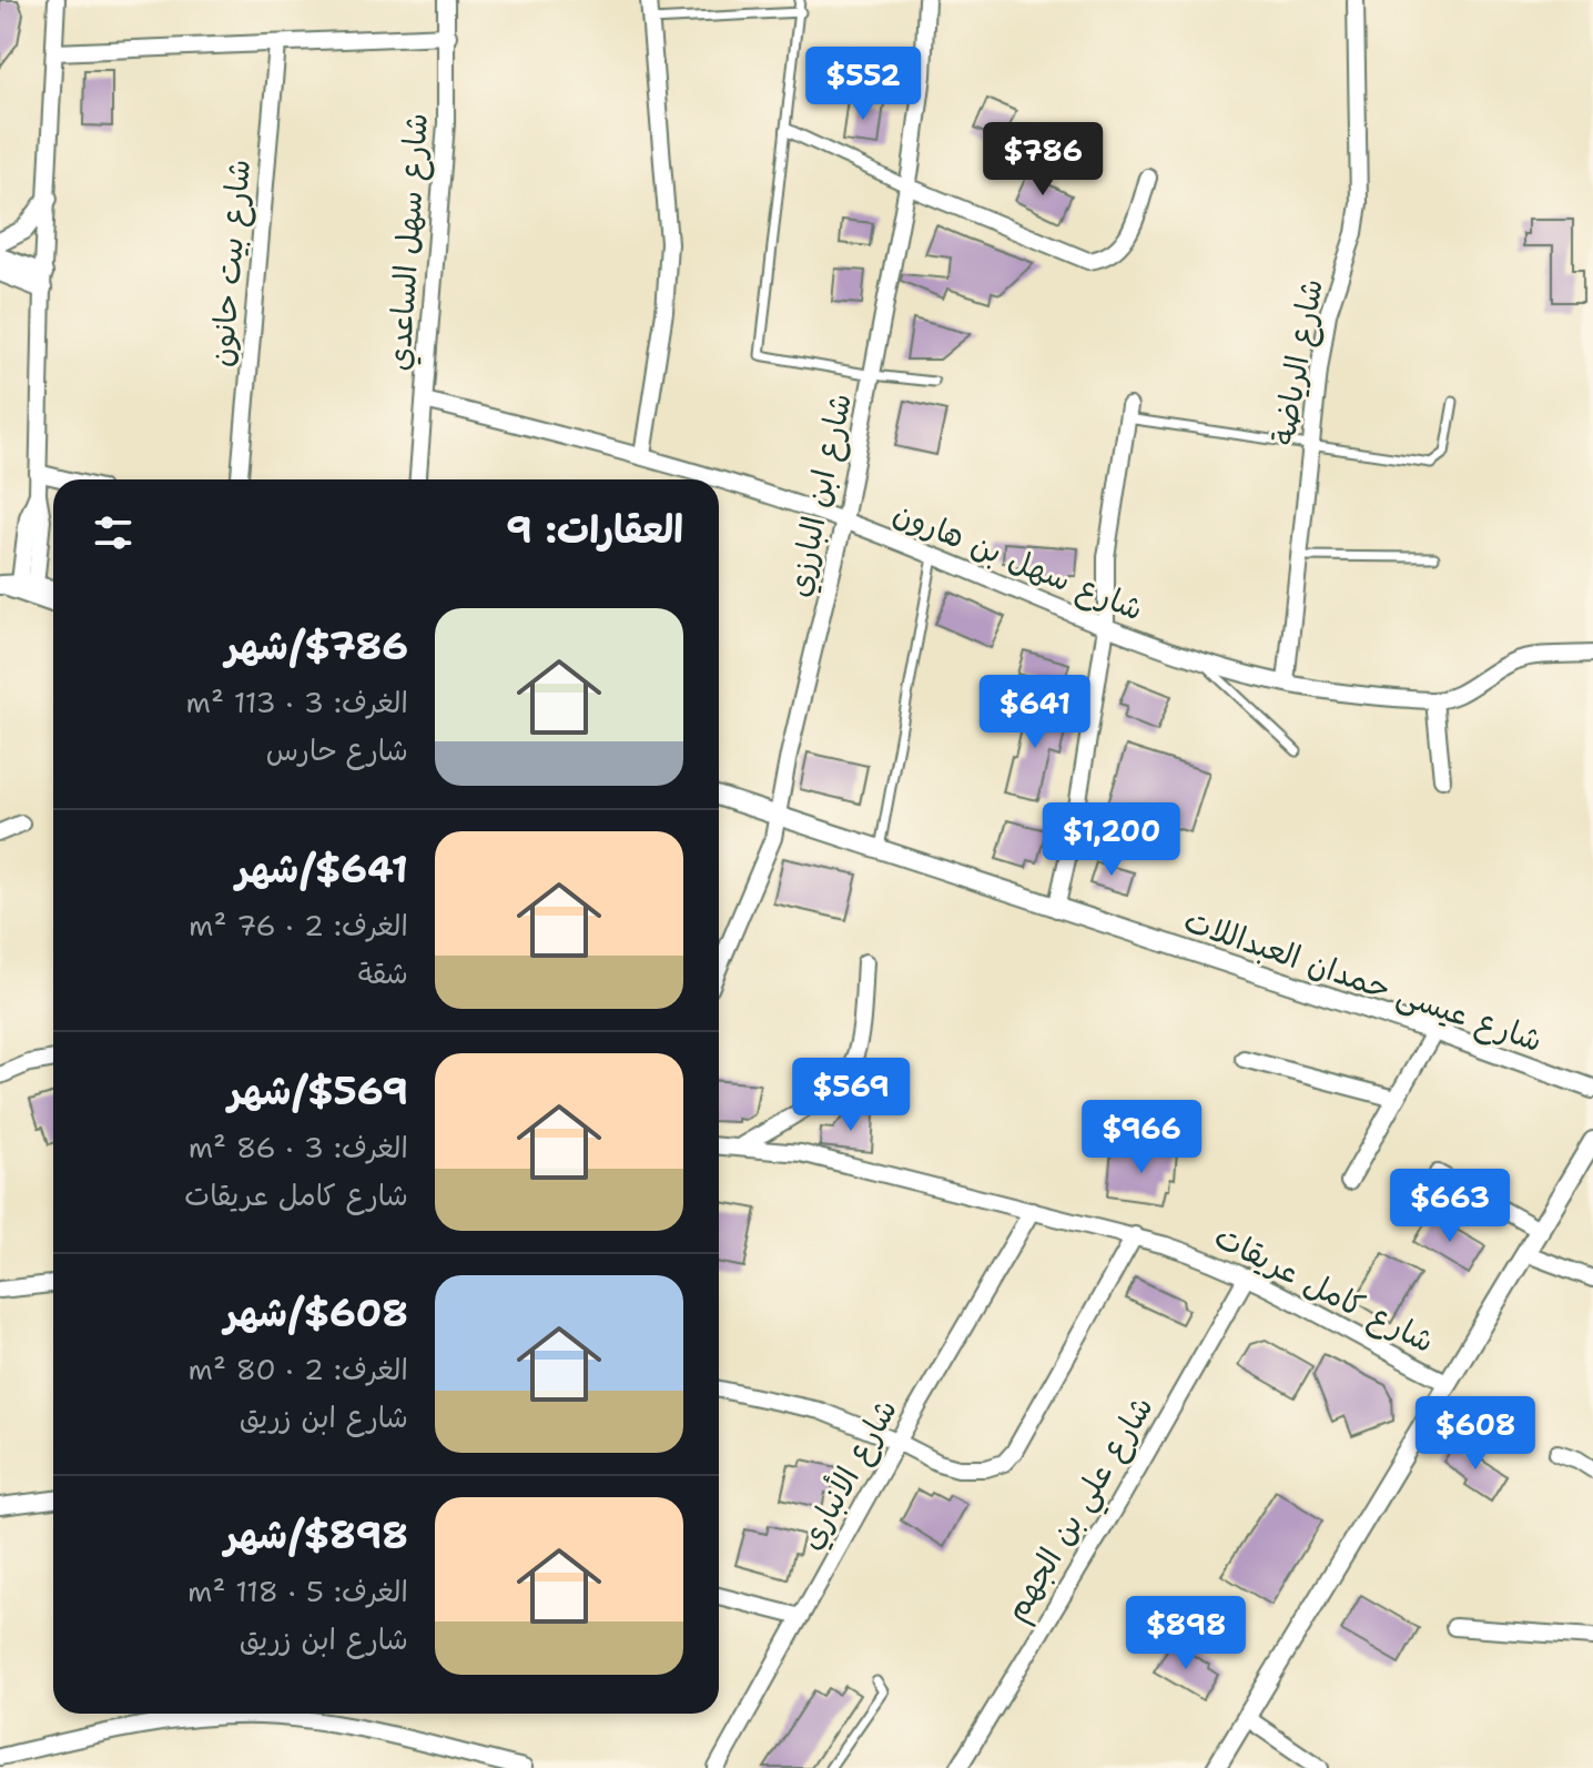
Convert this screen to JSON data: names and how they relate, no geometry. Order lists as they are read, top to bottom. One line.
{"streets":{"street":["شارع سهل الساعدي","شارع بيت حانون","شارع الرياضة","شارع ابن البارزي","شارع سهل بن هارون","شارع عيسى حمدان العبداللات","شارع كامل عريقات","شارع الأنباري","شارع علي بن الجهم"]},"crossings":[["شارع سهل الساعدي","شارع سهل بن هارون"],["شارع الرياضة","شارع سهل بن هارون"],["شارع ابن البارزي","شارع سهل بن هارون"],["شارع ابن البارزي","شارع عيسى حمدان العبداللات"],["شارع كامل عريقات","شارع الأنباري"],["شارع كامل عريقات","شارع علي بن الجهم"]],"page":{"price":["$552","$786","$641","$1,200","$569","$966","$663","$608","$898"],"heading":"العقارات: 9","list":[{"name":"$786/شهر","note":"الغرف: 3 · 113 m² · شارع حارس"},{"name":"$641/شهر","note":"الغرف: 2 · 76 m² · شقة"},{"name":"$569/شهر","note":"الغرف: 3 · 86 m² · شارع كامل عريقات"},{"name":"$608/شهر","note":"الغرف: 2 · 80 m² · شارع ابن زريق"},{"name":"$898/شهر","note":"الغرف: 5 · 118 m² · شارع ابن زريق"}]}}
